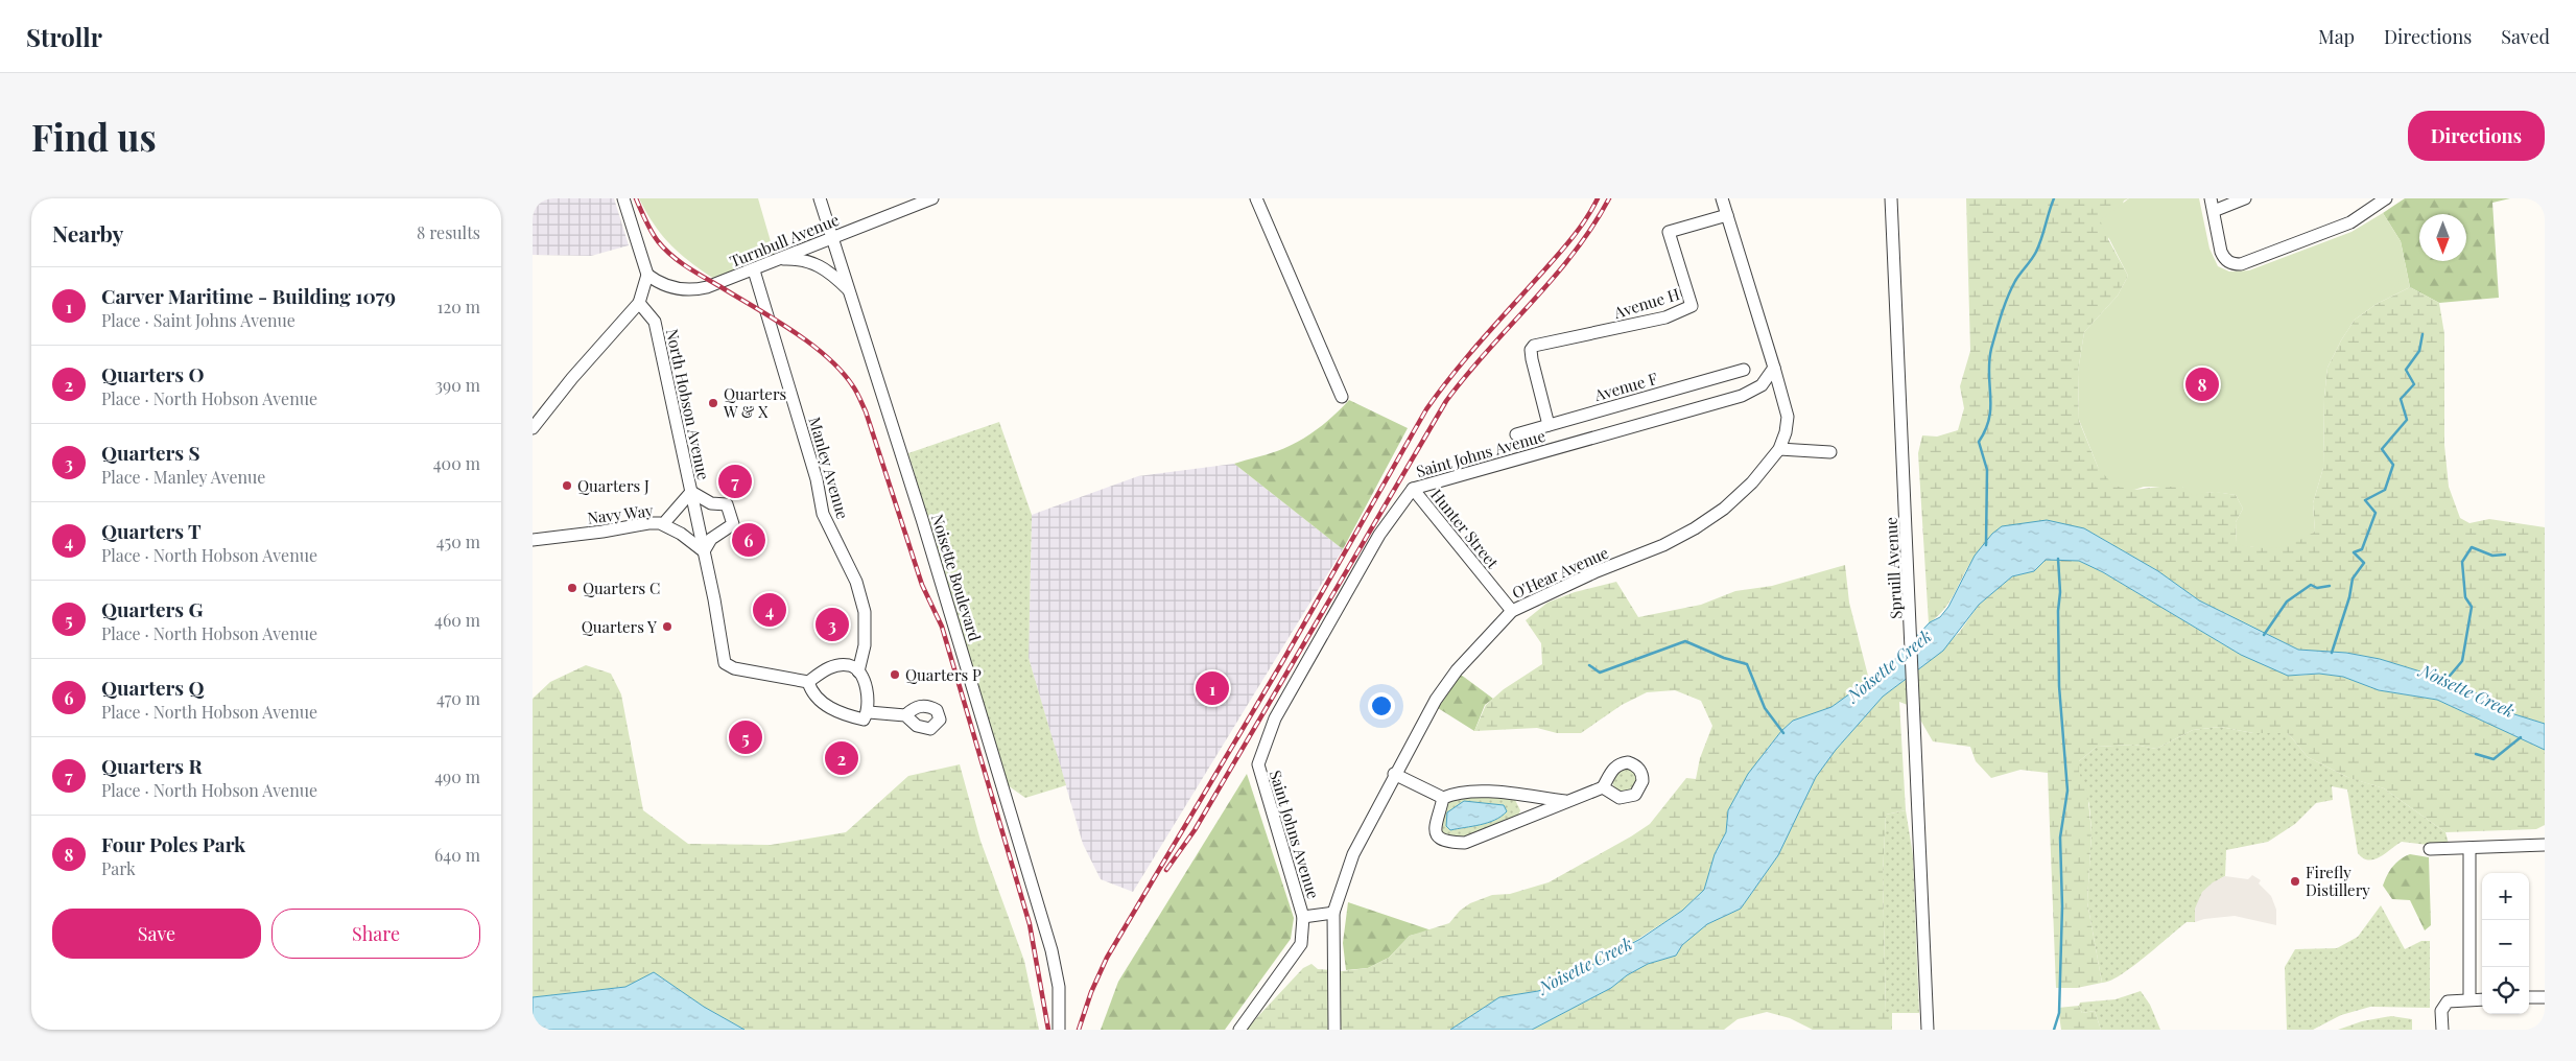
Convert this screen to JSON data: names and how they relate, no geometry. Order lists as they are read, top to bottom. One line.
{"streets":{"street":["Turnbull Avenue","Avenue H","Avenue F","North Hobson Avenue","Saint Johns Avenue","Manley Avenue","Navy Way","Hunter Street","Spruill Avenue","O'Hear Avenue","Noisette Boulevard"]},"crossings":[["Turnbull Avenue","Manley Avenue"],["Turnbull Avenue","Noisette Boulevard"],["Avenue H","Avenue F"],["North Hobson Avenue","Navy Way"],["Saint Johns Avenue","Hunter Street"],["Saint Johns Avenue","O'Hear Avenue"],["Hunter Street","O'Hear Avenue"]],"water":["Noisette Creek"],"places":["Quarters W & X","Quarters J","Quarters C","Quarters Y","Quarters P","Firefly Distillery"],"north":"bottom","page":{"header":"Strollr","nav":["Map","Directions","Saved"],"buttons":["Directions",["Save","Share"]],"title":"Find us","heading":["Nearby","8 results"],"list":[{"mark":"1","name":"Carver Maritime - Building 1079","note":"Place · Saint Johns Avenue","value":"120 m"},{"mark":"2","name":"Quarters O","note":"Place · North Hobson Avenue","value":"390 m"},{"mark":"3","name":"Quarters S","note":"Place · Manley Avenue","value":"400 m"},{"mark":"4","name":"Quarters T","note":"Place · North Hobson Avenue","value":"450 m"},{"mark":"5","name":"Quarters G","note":"Place · North Hobson Avenue","value":"460 m"},{"mark":"6","name":"Quarters Q","note":"Place · North Hobson Avenue","value":"470 m"},{"mark":"7","name":"Quarters R","note":"Place · North Hobson Avenue","value":"490 m"},{"mark":"8","name":"Four Poles Park","note":"Park","value":"640 m"}],"pins":["8","7","6","4","3","1","5","2"],"map_buttons":["+","−"]}}
